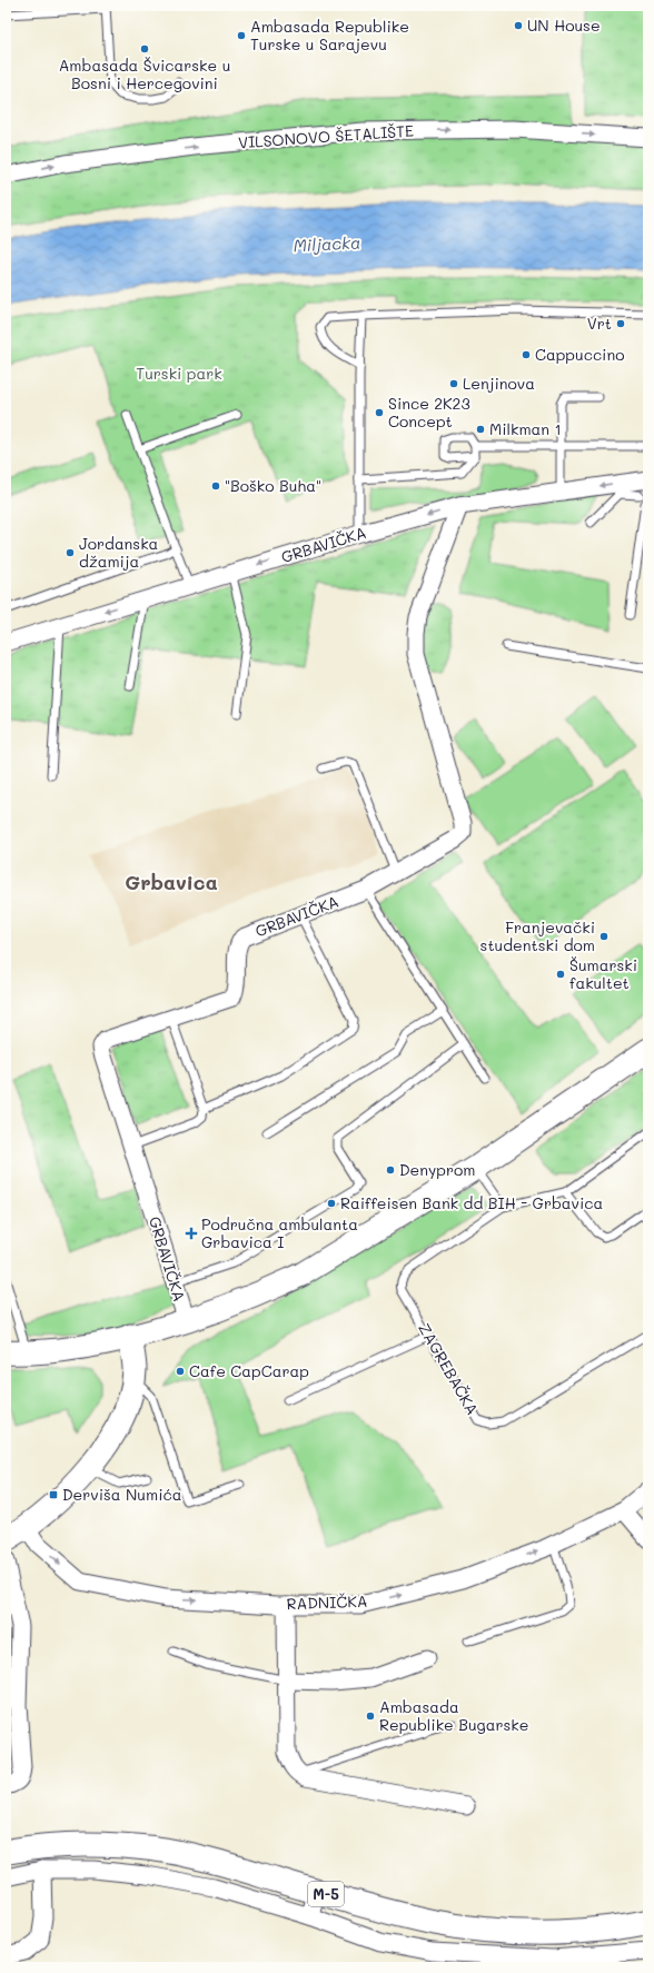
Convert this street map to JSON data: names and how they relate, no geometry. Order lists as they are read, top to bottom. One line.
{"streets":{"main road":["M-5"],"street":["VILSONOVO ŠETALIŠTE","GRBAVIČKA","RADNIČKA"],"lane":["ZAGREBAČKA"]},"one_way":["VILSONOVO ŠETALIŠTE","RADNIČKA"],"districts":["Grbavica"],"water":["Miljacka"],"parks":["Turski park"],"places":{"other":["UN House","Ambasada Republike Turske u Sarajevu","Ambasada Švicarske u Bosni i Hercegovini","Vrt","Cappuccino","Lenjinova","Since 2K23 Concept","Milkman 1","\"Boško Buha\"","Jordanska džamija","Franjevački studentski dom","Šumarski fakultet","Denyprom","Raiffeisen Bank dd BIH - Grbavica","Cafe CapCarap","Ambasada Republike Bugarske"],"health":["Područna ambulanta Grbavica I"],"transit":["Derviša Numića"]}}
